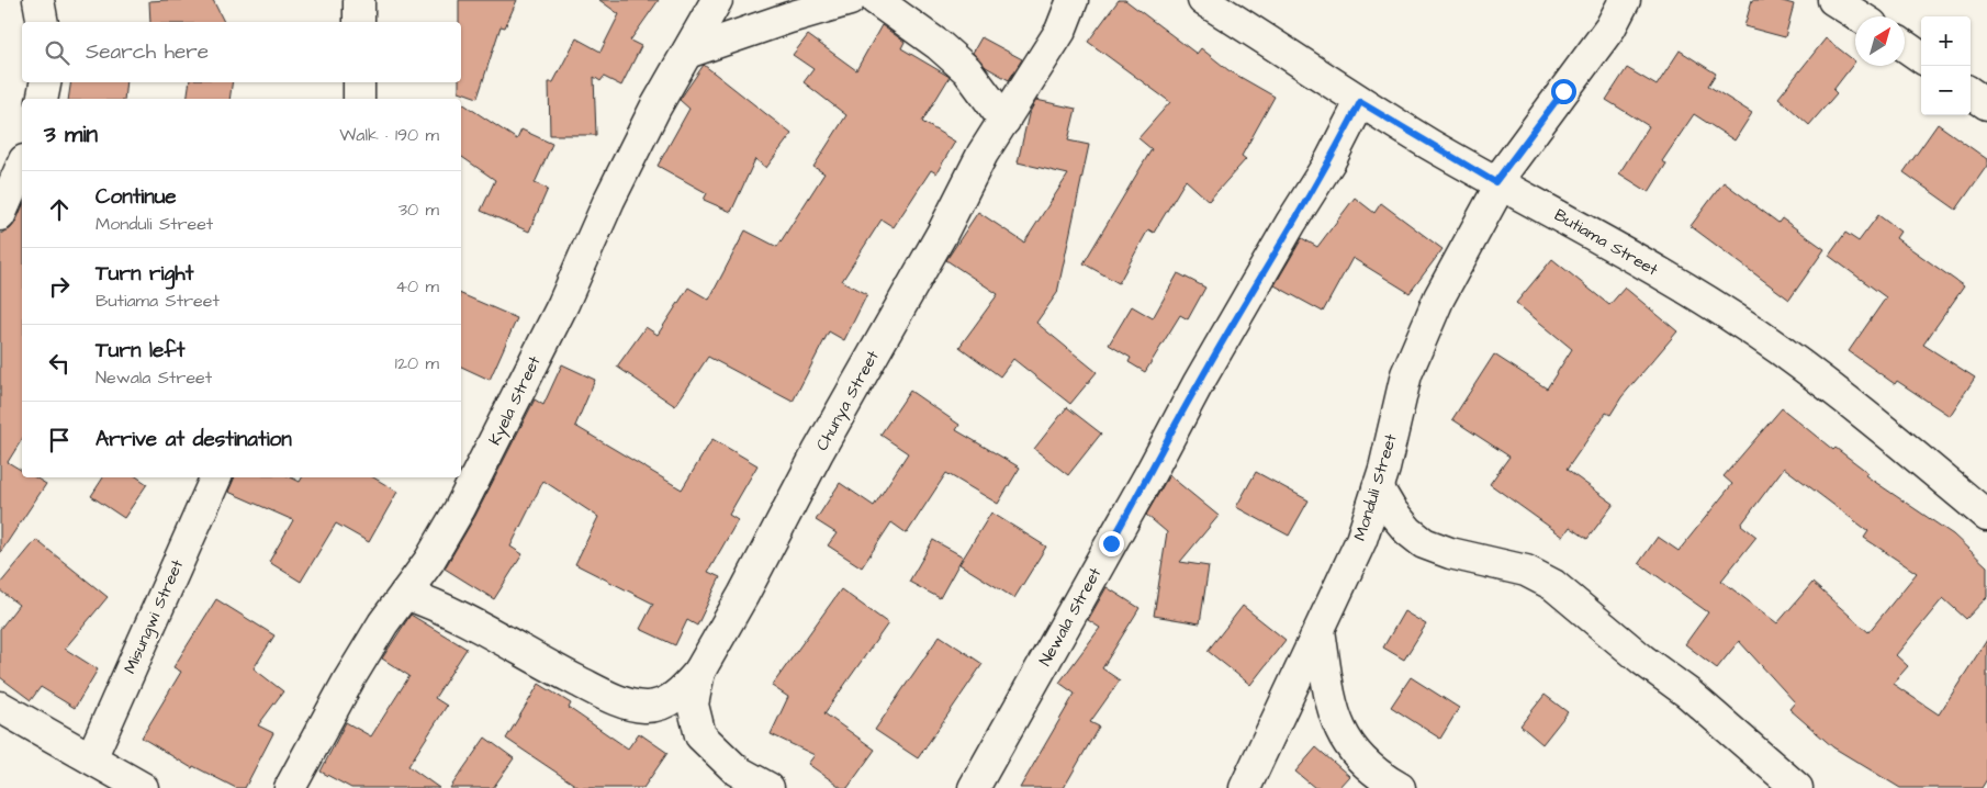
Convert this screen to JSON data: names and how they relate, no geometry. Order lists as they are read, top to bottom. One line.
{"streets":{"street":["Butiama Street","Kyela Street","Chunya Street","Monduli Street","Misungwi Street","Newala Street"]},"crossings":[["Butiama Street","Monduli Street"],["Butiama Street","Newala Street"]],"north":"top right","page":{"map_buttons":["+","−"],"search":"Search here","heading":["3 min","Walk · 190 m"],"list":[["Continue","Monduli Street","30 m"],["Turn right","Butiama Street","40 m"],["Turn left","Newala Street","120 m"],"Arrive at destination"]}}
